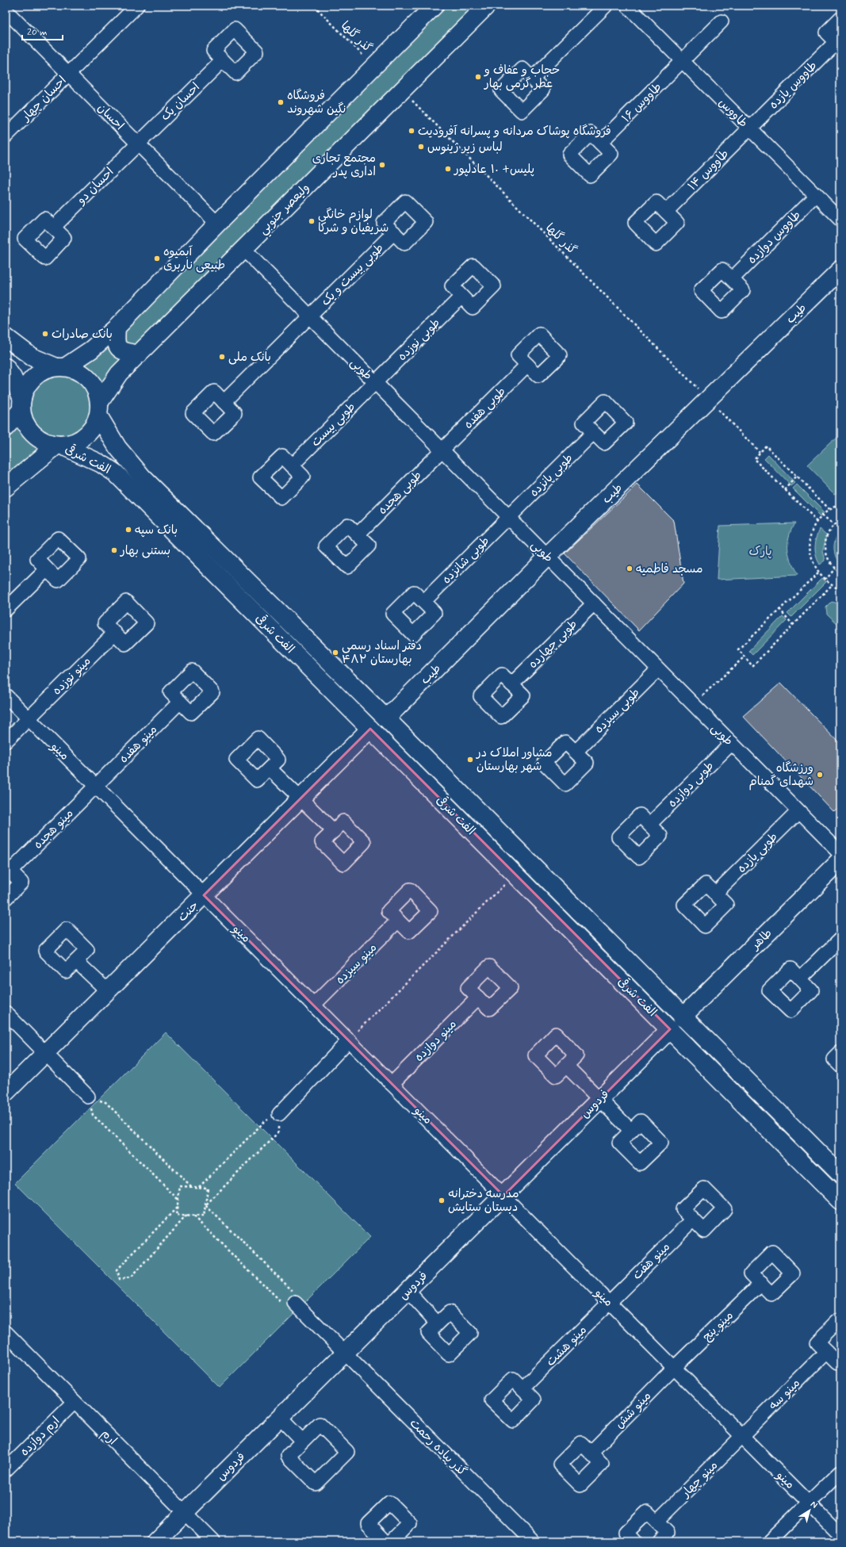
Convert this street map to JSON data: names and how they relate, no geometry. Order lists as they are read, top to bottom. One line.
{"streets":{"main road":["وليعصر جنوبي","طیب","الفت شرقی","جنت","طاهر","فردوس"],"street":["طاووس یازده","احسان چهار","احسان یک","طاووس ۱۶","طاووس","احسان","طاووس ۱۴","احسان دو","طاووس دوازده","طوبی بیست و یک","طوبی نوزده","طوبی","طوبی هفده","طوبی بیست","طوبی پانزده","طوبی هجده","طوبی شانزده","طوبی چهارده","مینو نوزده","طوبی سیزده","مینو هفده","مینو","طوبی دوازده","مینو هجده","طوبی یازده","مینو سیزده","مینو دوازده","مینو هفت","مینو پنج","مینو هشت","مینو سه","مینو شش","ارم دوازده","ارم","گذر پیاده رحمت","مینو چهار"],"path":["گذر گلها"]},"crossings":[["گذر گلها","وليعصر جنوبي"],["گذر گلها","طیب"],["طاووس یازده","طاووس"],["طاووس یازده","طاووس ۱۴"],["احسان چهار","احسان"],["احسان یک","احسان"],["احسان یک","احسان دو"],["طاووس ۱۶","طاووس"],["طاووس","طاووس ۱۴"],["طاووس","طاووس دوازده"],["احسان","احسان دو"],["وليعصر جنوبي","طوبی"],["وليعصر جنوبي","الفت شرقی"],["طوبی بیست و یک","طوبی"],["طیب","طوبی"],["طیب","الفت شرقی"],["طوبی نوزده","طوبی"],["طوبی نوزده","طوبی بیست"],["طوبی","طوبی هفده"],["طوبی","طوبی بیست"],["طوبی","طوبی پانزده"],["طوبی","طوبی هجده"],["طوبی","طوبی شانزده"],["طوبی","طوبی چهارده"],["طوبی","طوبی سیزده"],["طوبی","طوبی دوازده"],["طوبی","طوبی یازده"],["طوبی هفده","طوبی هجده"],["الفت شرقی","جنت"],["الفت شرقی","طاهر"],["الفت شرقی","فردوس"],["طوبی پانزده","طوبی شانزده"],["مینو نوزده","مینو"],["مینو هفده","مینو"],["مینو هفده","مینو هجده"],["مینو","مینو هجده"],["مینو","جنت"],["مینو","مینو سیزده"],["مینو","مینو دوازده"],["مینو","فردوس"],["مینو","مینو هفت"],["مینو","مینو پنج"],["مینو","مینو هشت"],["مینو","مینو سه"],["مینو","مینو شش"],["مینو","مینو چهار"],["فردوس","ارم"],["فردوس","گذر پیاده رحمت"],["مینو هفت","مینو هشت"],["مینو پنج","مینو شش"],["مینو سه","مینو چهار"],["ارم دوازده","ارم"]],"parks":["پارک"],"places":["حجاب و عفاف و عطر گرمی بهار","فروشگاه نگین شهروند","فروشگاه پوشاک مردانه و پسرانه آفرودیت","لباس زیر ژینوس","مجتمع تجاری اداری پدر","پلیس+ ۱۰ عادلپور","لوازم خانگی شریفیان و شرکا","آبمیوه طبیعی ناربری","بانک صادرات","بانک ملی","بانک سپه","بستنی بهار","مسجد فاطمیه","دفتر اسناد رسمی ۴۸۲ بهارستان","مشاور املاک در شهر بهارستان","ورزشگاه شهدای گمنام","مدرسه دخترانه دبستان ستایش"],"scale_bar":"20 m","north":"top right"}
